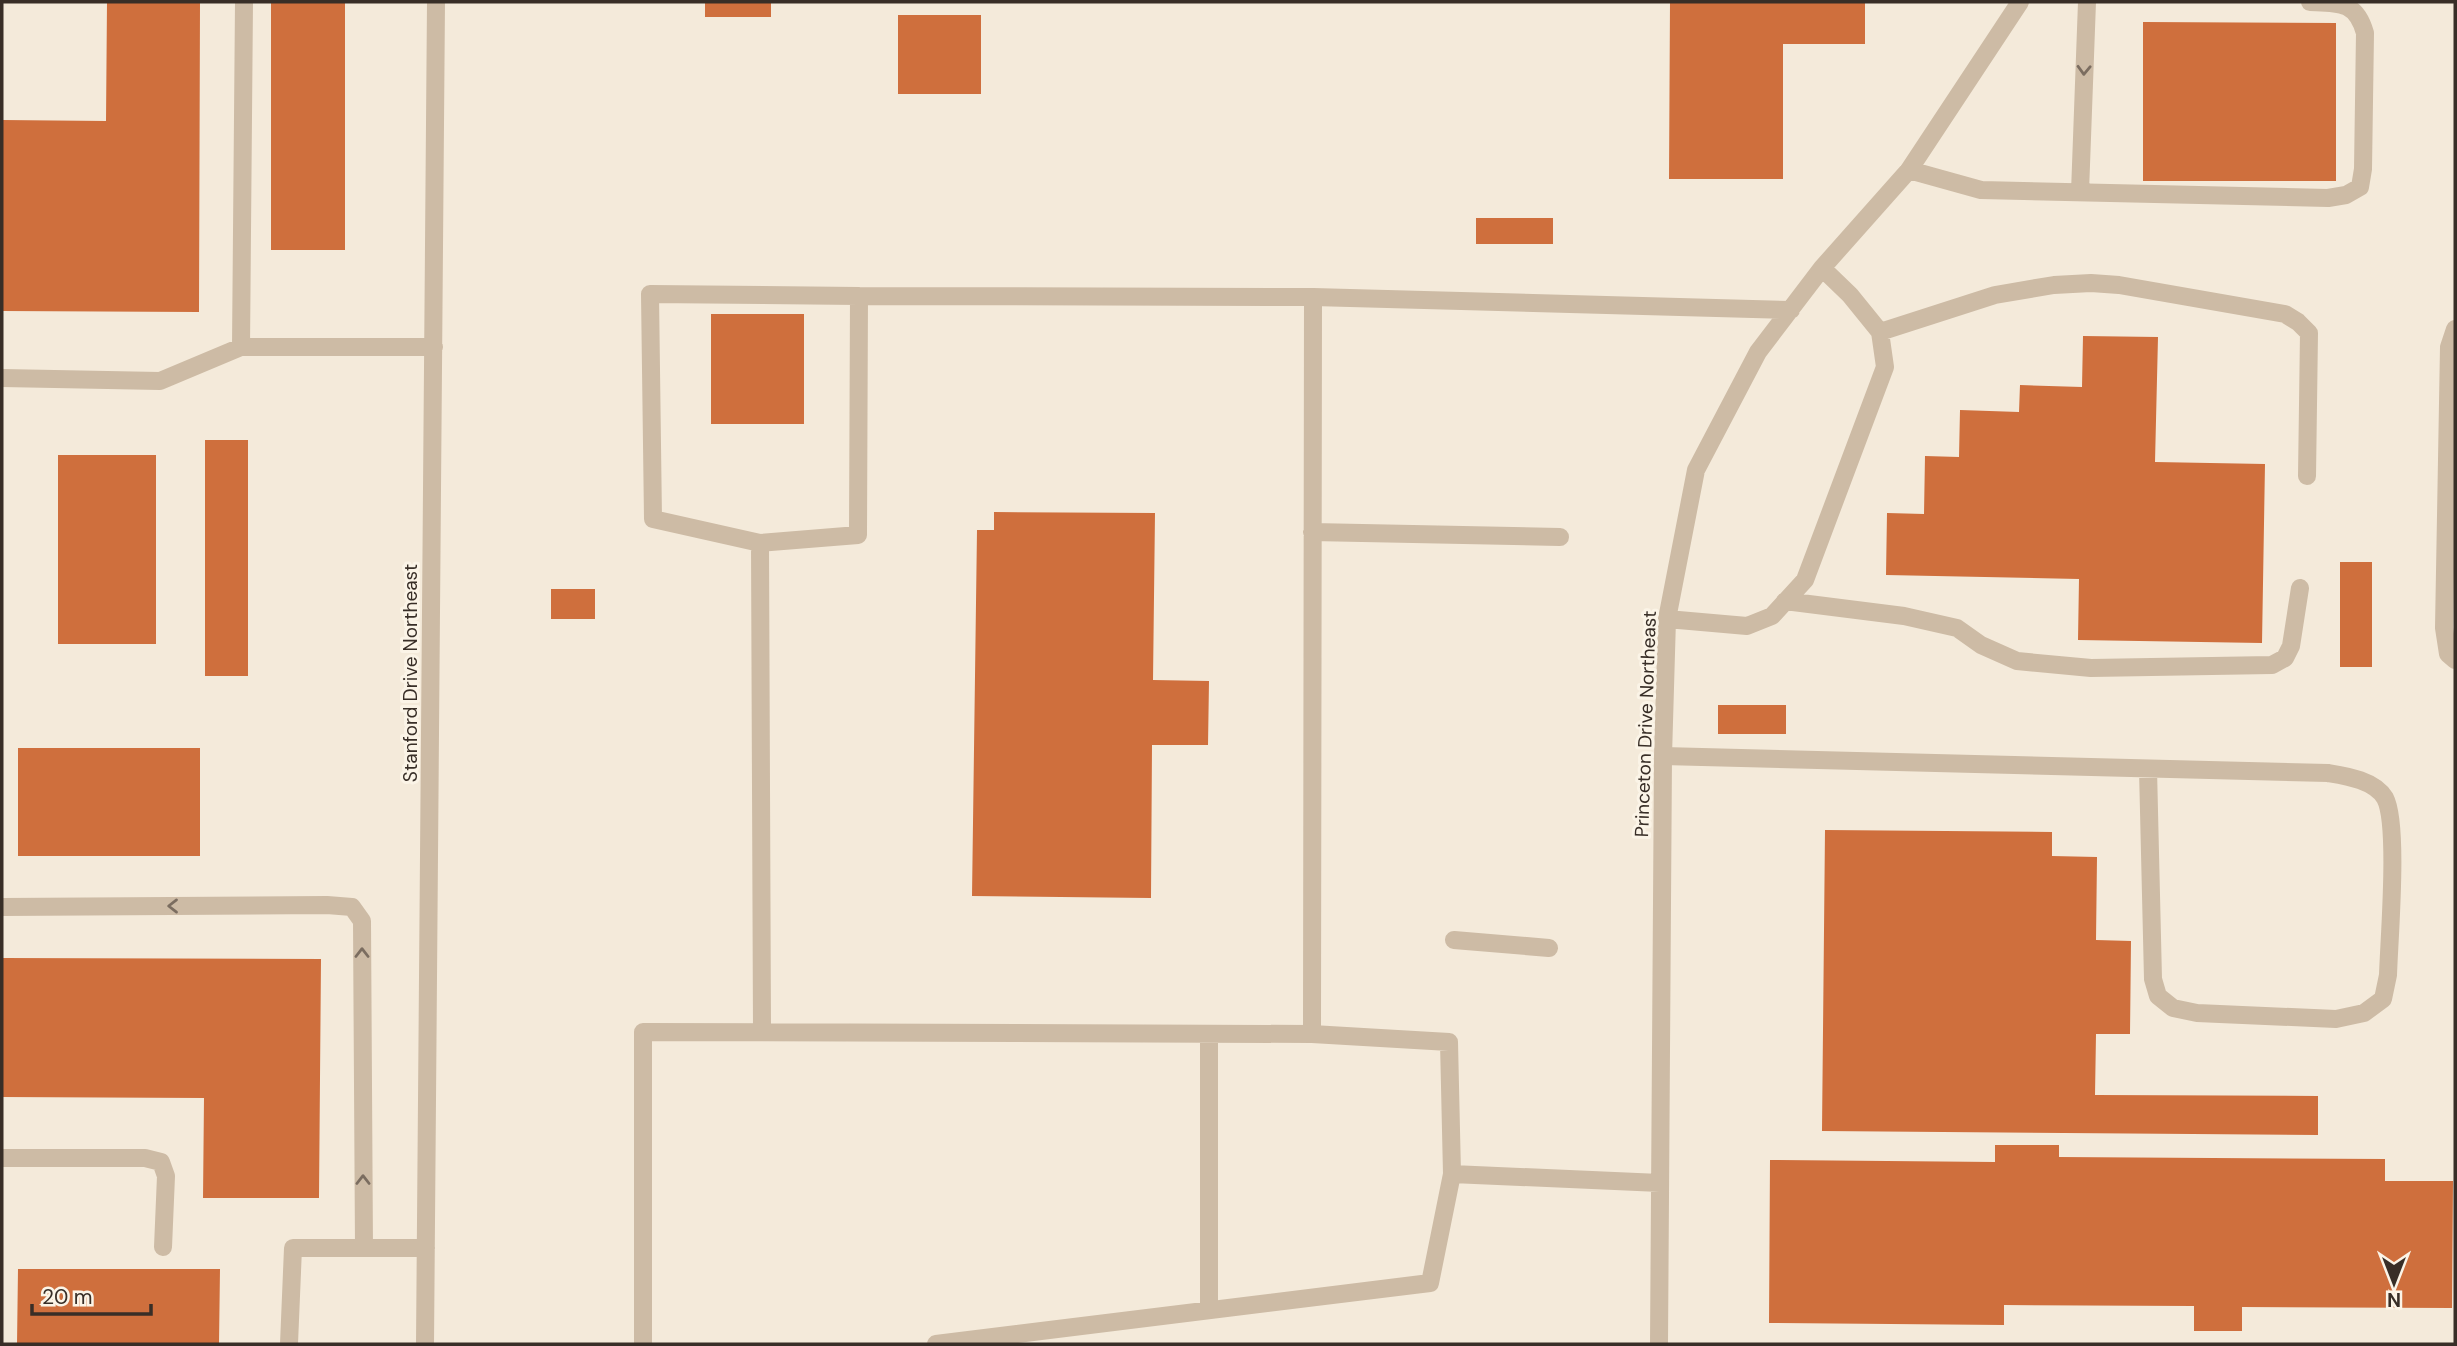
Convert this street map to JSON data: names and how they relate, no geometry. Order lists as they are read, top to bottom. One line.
{"streets":{"street":["Stanford Drive Northeast","Princeton Drive Northeast"]},"scale_bar":"20 m","north":"bottom"}
